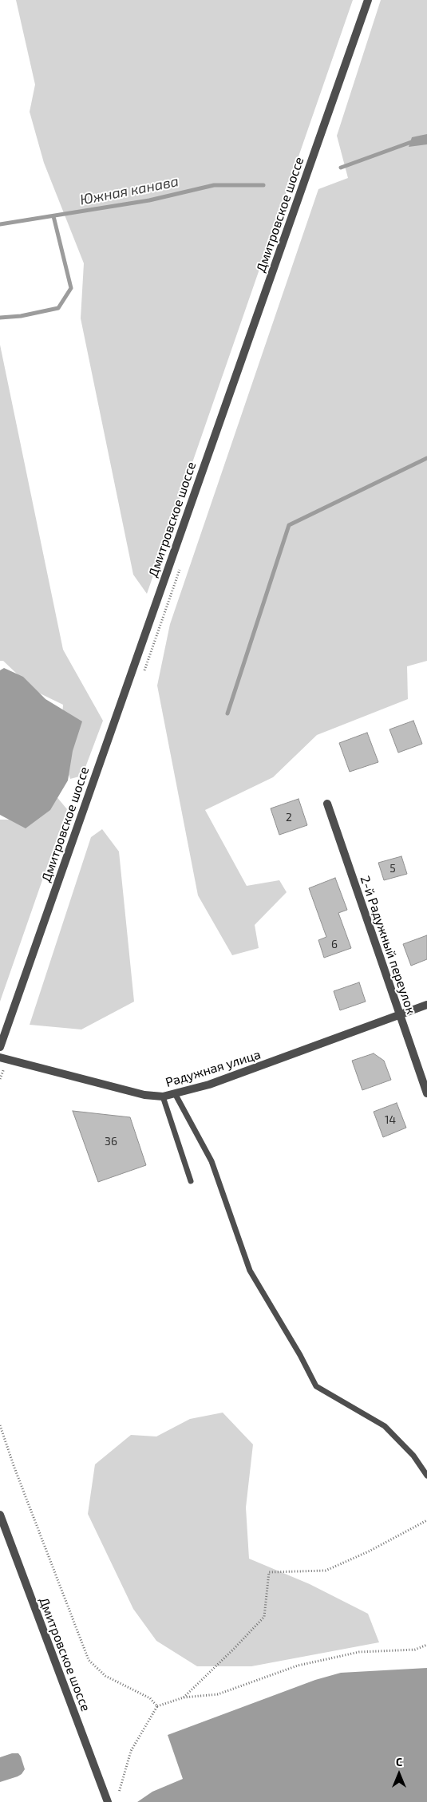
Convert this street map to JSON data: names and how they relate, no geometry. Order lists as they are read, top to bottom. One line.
{"streets":{"street":["Дмитровское шоссе","2-й Радужный переулок","Радужная улица"]},"crossings":[["2-й Радужный переулок","Радужная улица"]],"water":["Южная канава"],"house_numbers":["2","5","6","14","36"],"north":"top"}
